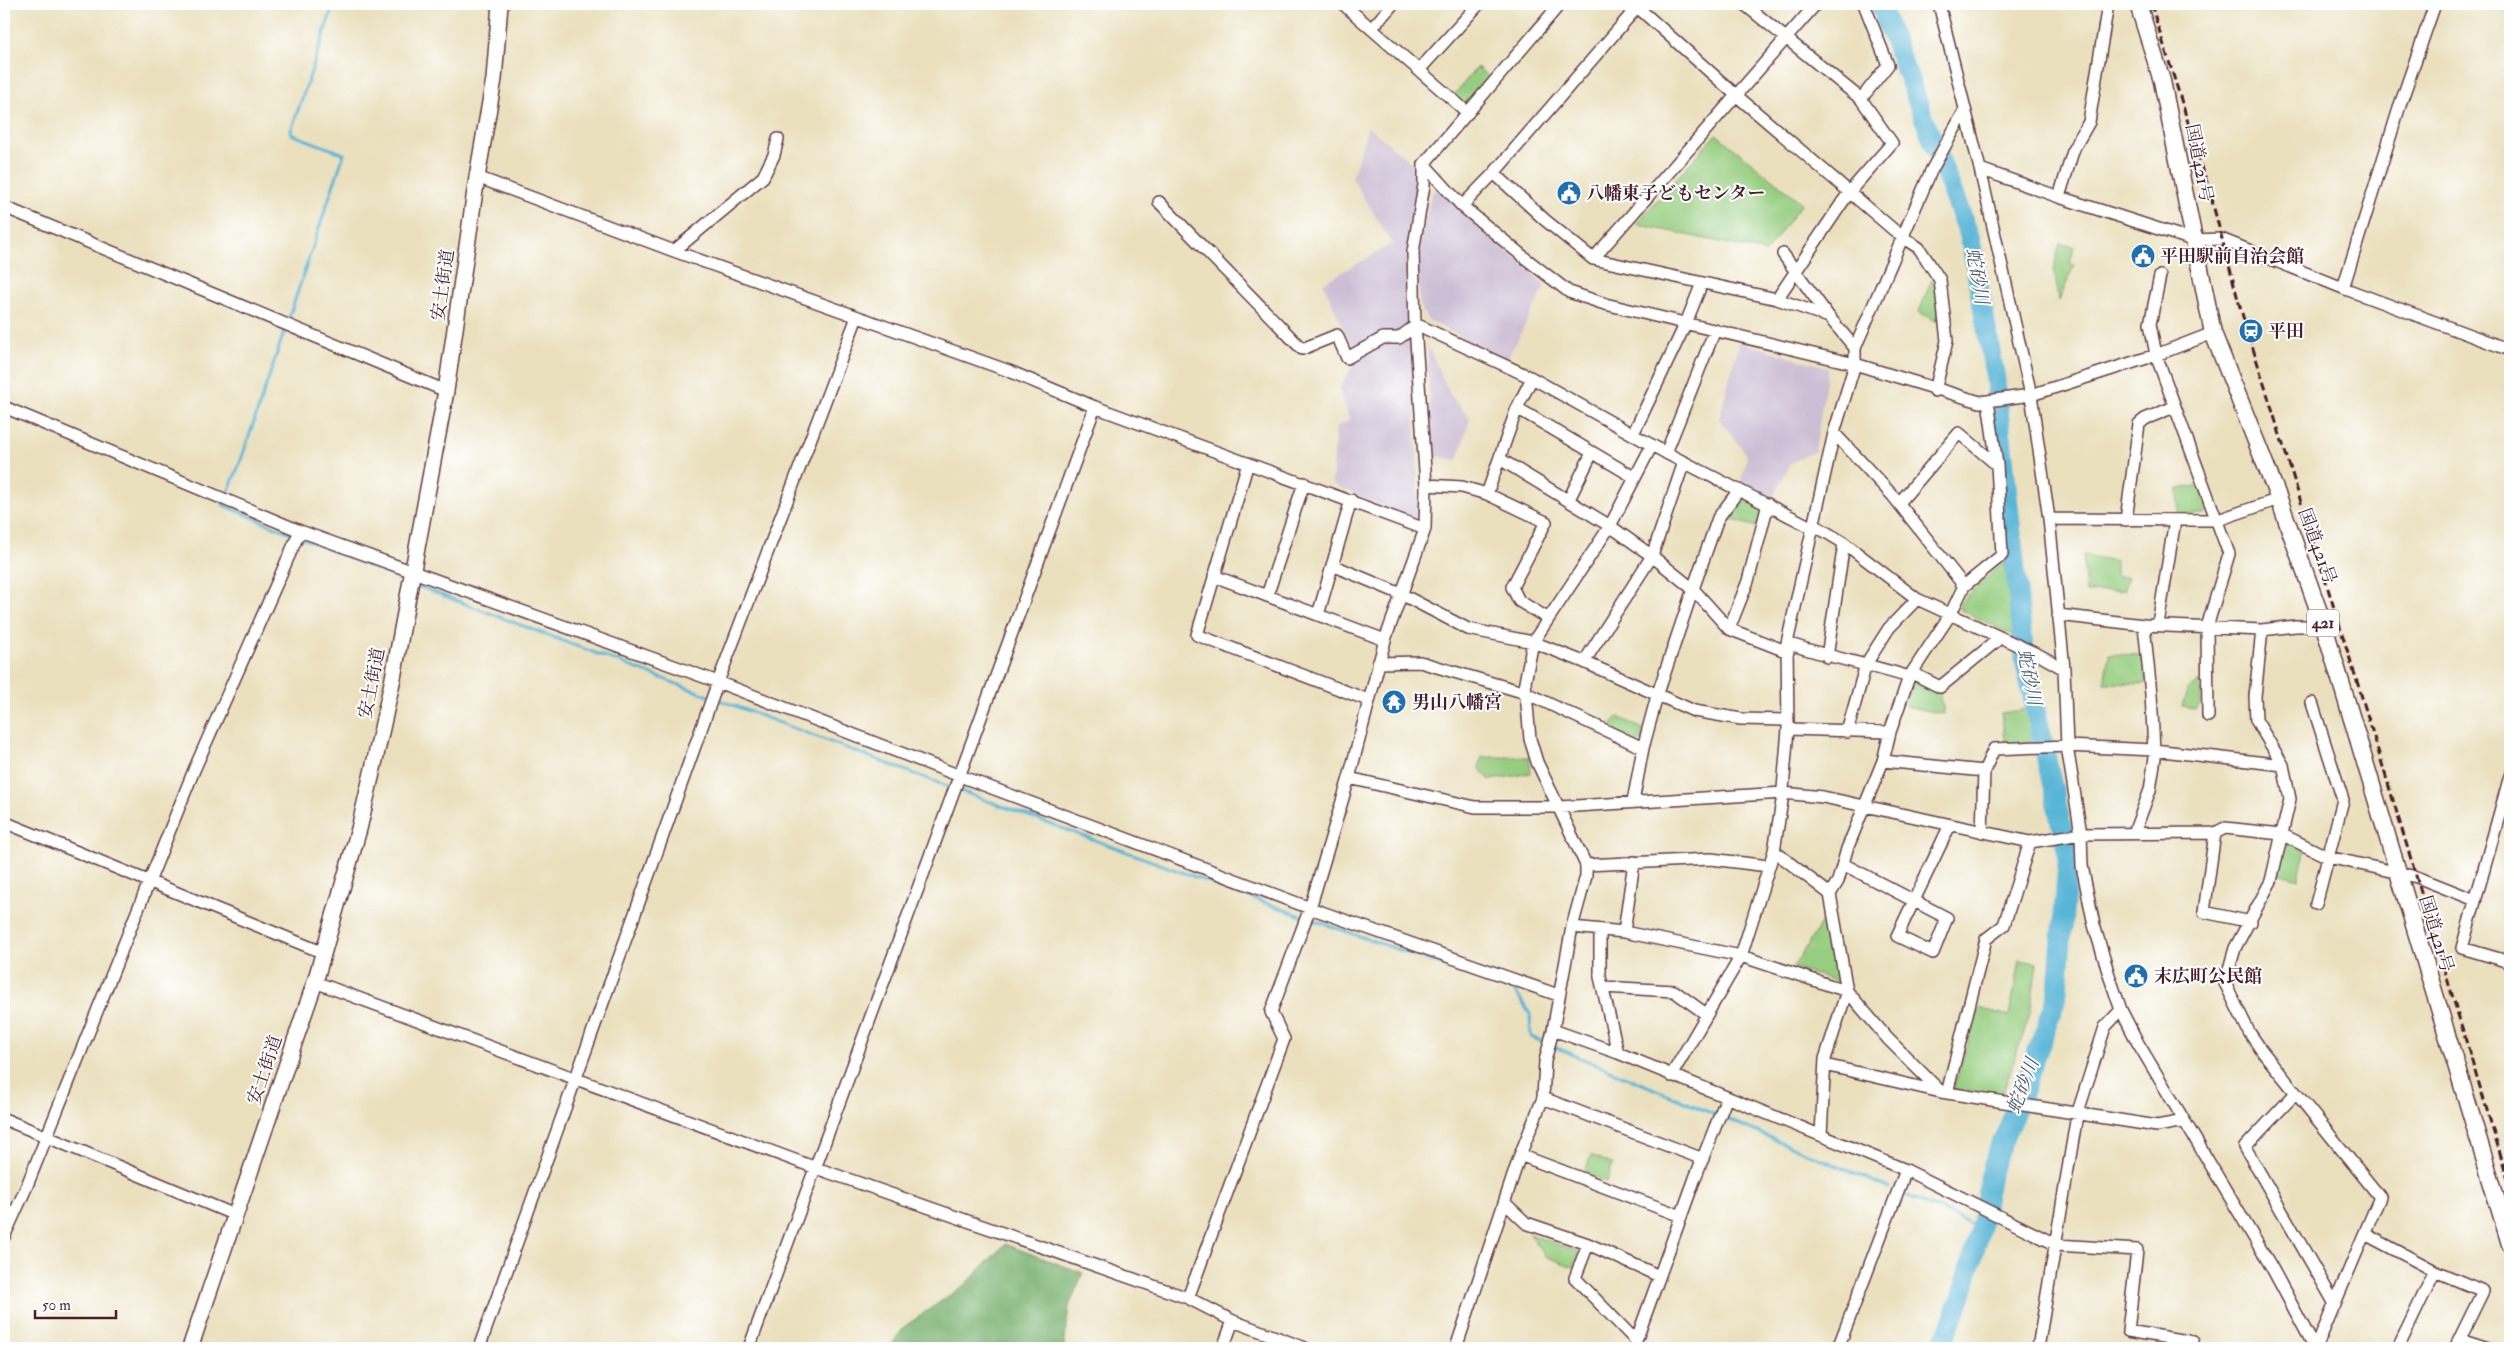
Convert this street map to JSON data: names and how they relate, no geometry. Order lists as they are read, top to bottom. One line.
{"streets":{"highway":["国道421号","421"],"main road":["安土街道"]},"water":["蛇砂川"],"places":{"public building":["八幡東子どもセンター","平田駅前自治会館","末広町公民館"],"station":["平田"],"temple":["男山八幡宮"]},"scale_bar":"50 m"}
